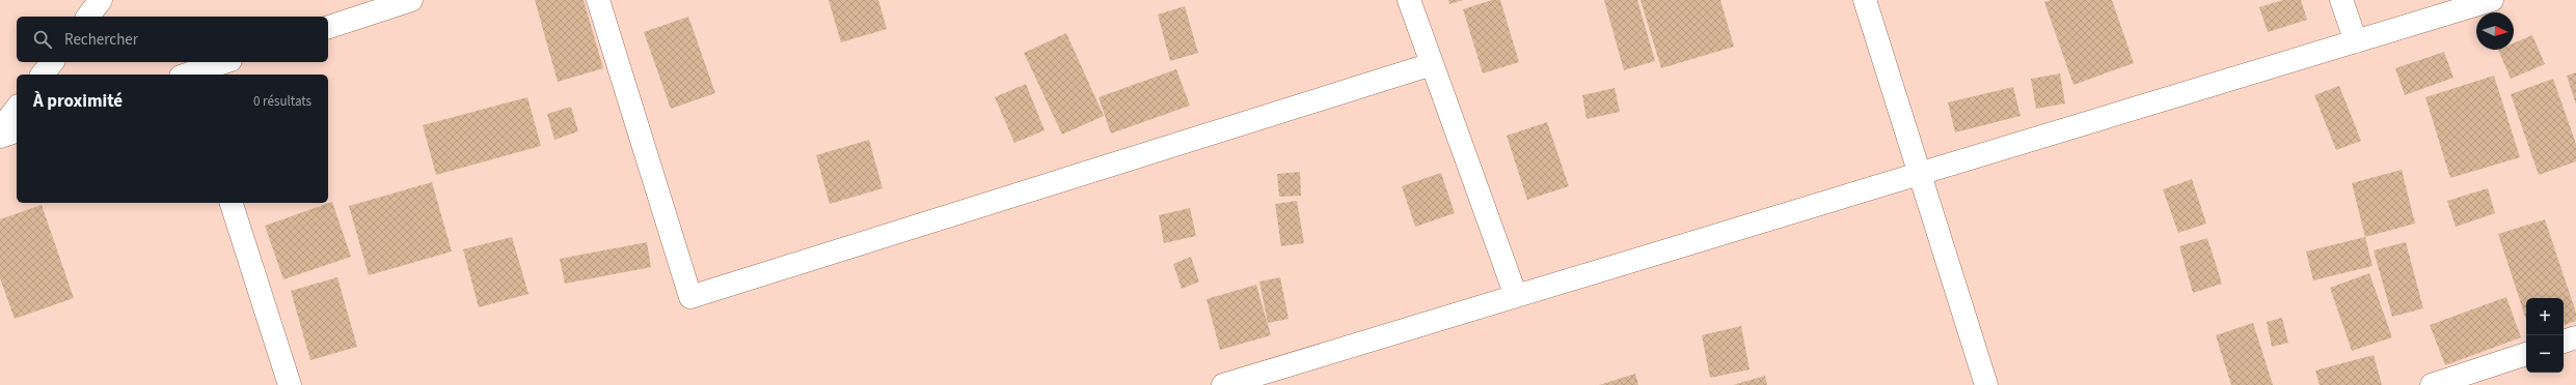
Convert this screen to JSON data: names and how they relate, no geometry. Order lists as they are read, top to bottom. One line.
{"north":"right","page":{"search":"Rechercher","heading":["À proximité","0 résultats"],"map_buttons":["+","−"]}}
